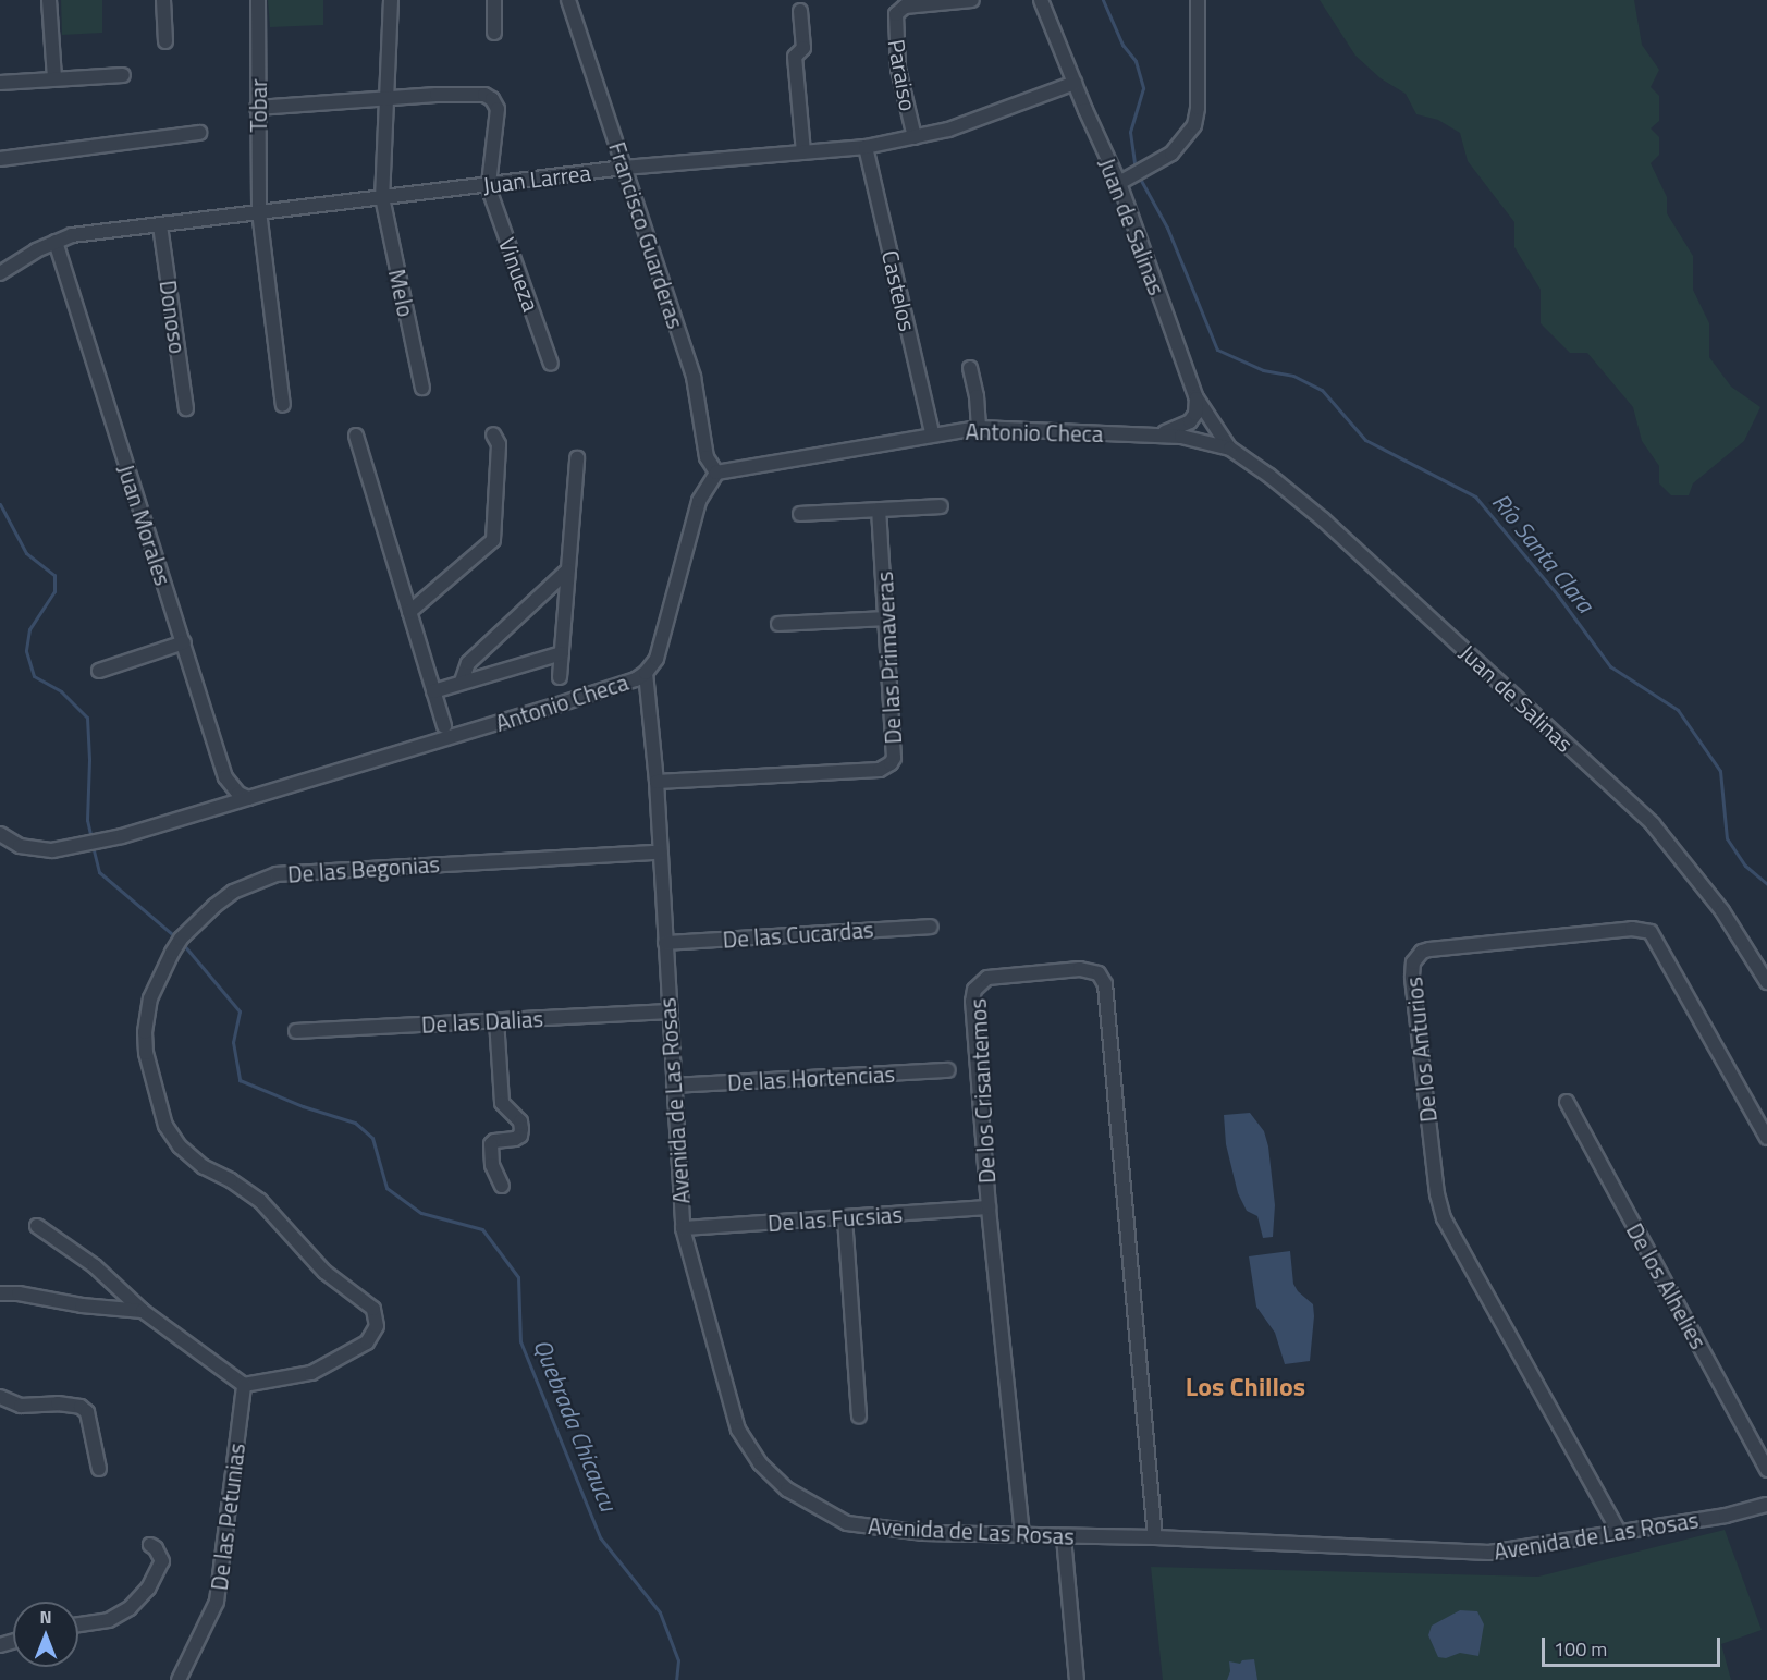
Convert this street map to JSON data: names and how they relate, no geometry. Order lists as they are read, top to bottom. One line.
{"streets":{"street":["Paraiso","Tobar","Juan Larrea","Juan de Salinas","Francisco Guarderas","Vinueza","Castelos","Melo","Donoso","Antonio Checa","Juan Morales","De las Primaveras","De las Begonias","De las Cucardas","De las Dalias","De los Anturios","De las Hortencias","De los Crisantemos","Avenida de Las Rosas","De las Fucsias","De los Alhelies","De las Petunias"]},"crossings":[["Paraiso","Juan Larrea"],["Tobar","Juan Larrea"],["Juan Larrea","Juan de Salinas"],["Juan Larrea","Francisco Guarderas"],["Juan Larrea","Vinueza"],["Juan Larrea","Castelos"],["Juan Larrea","Melo"],["Juan Larrea","Donoso"],["Juan Larrea","Juan Morales"],["Juan de Salinas","Antonio Checa"],["Francisco Guarderas","Antonio Checa"],["Castelos","Antonio Checa"],["Antonio Checa","Juan Morales"],["Antonio Checa","Avenida de Las Rosas"],["De las Primaveras","Avenida de Las Rosas"],["De las Begonias","Avenida de Las Rosas"],["De las Begonias","De las Petunias"],["De las Cucardas","Avenida de Las Rosas"],["De las Dalias","Avenida de Las Rosas"],["De los Anturios","Avenida de Las Rosas"],["De las Hortencias","Avenida de Las Rosas"],["De los Crisantemos","Avenida de Las Rosas"],["De los Crisantemos","De las Fucsias"],["Avenida de Las Rosas","De las Fucsias"]],"districts":["Los Chillos"],"water":["Río Santa Clara","Quebrada Chicaucu"],"scale_bar":"100 m","north":"top"}
